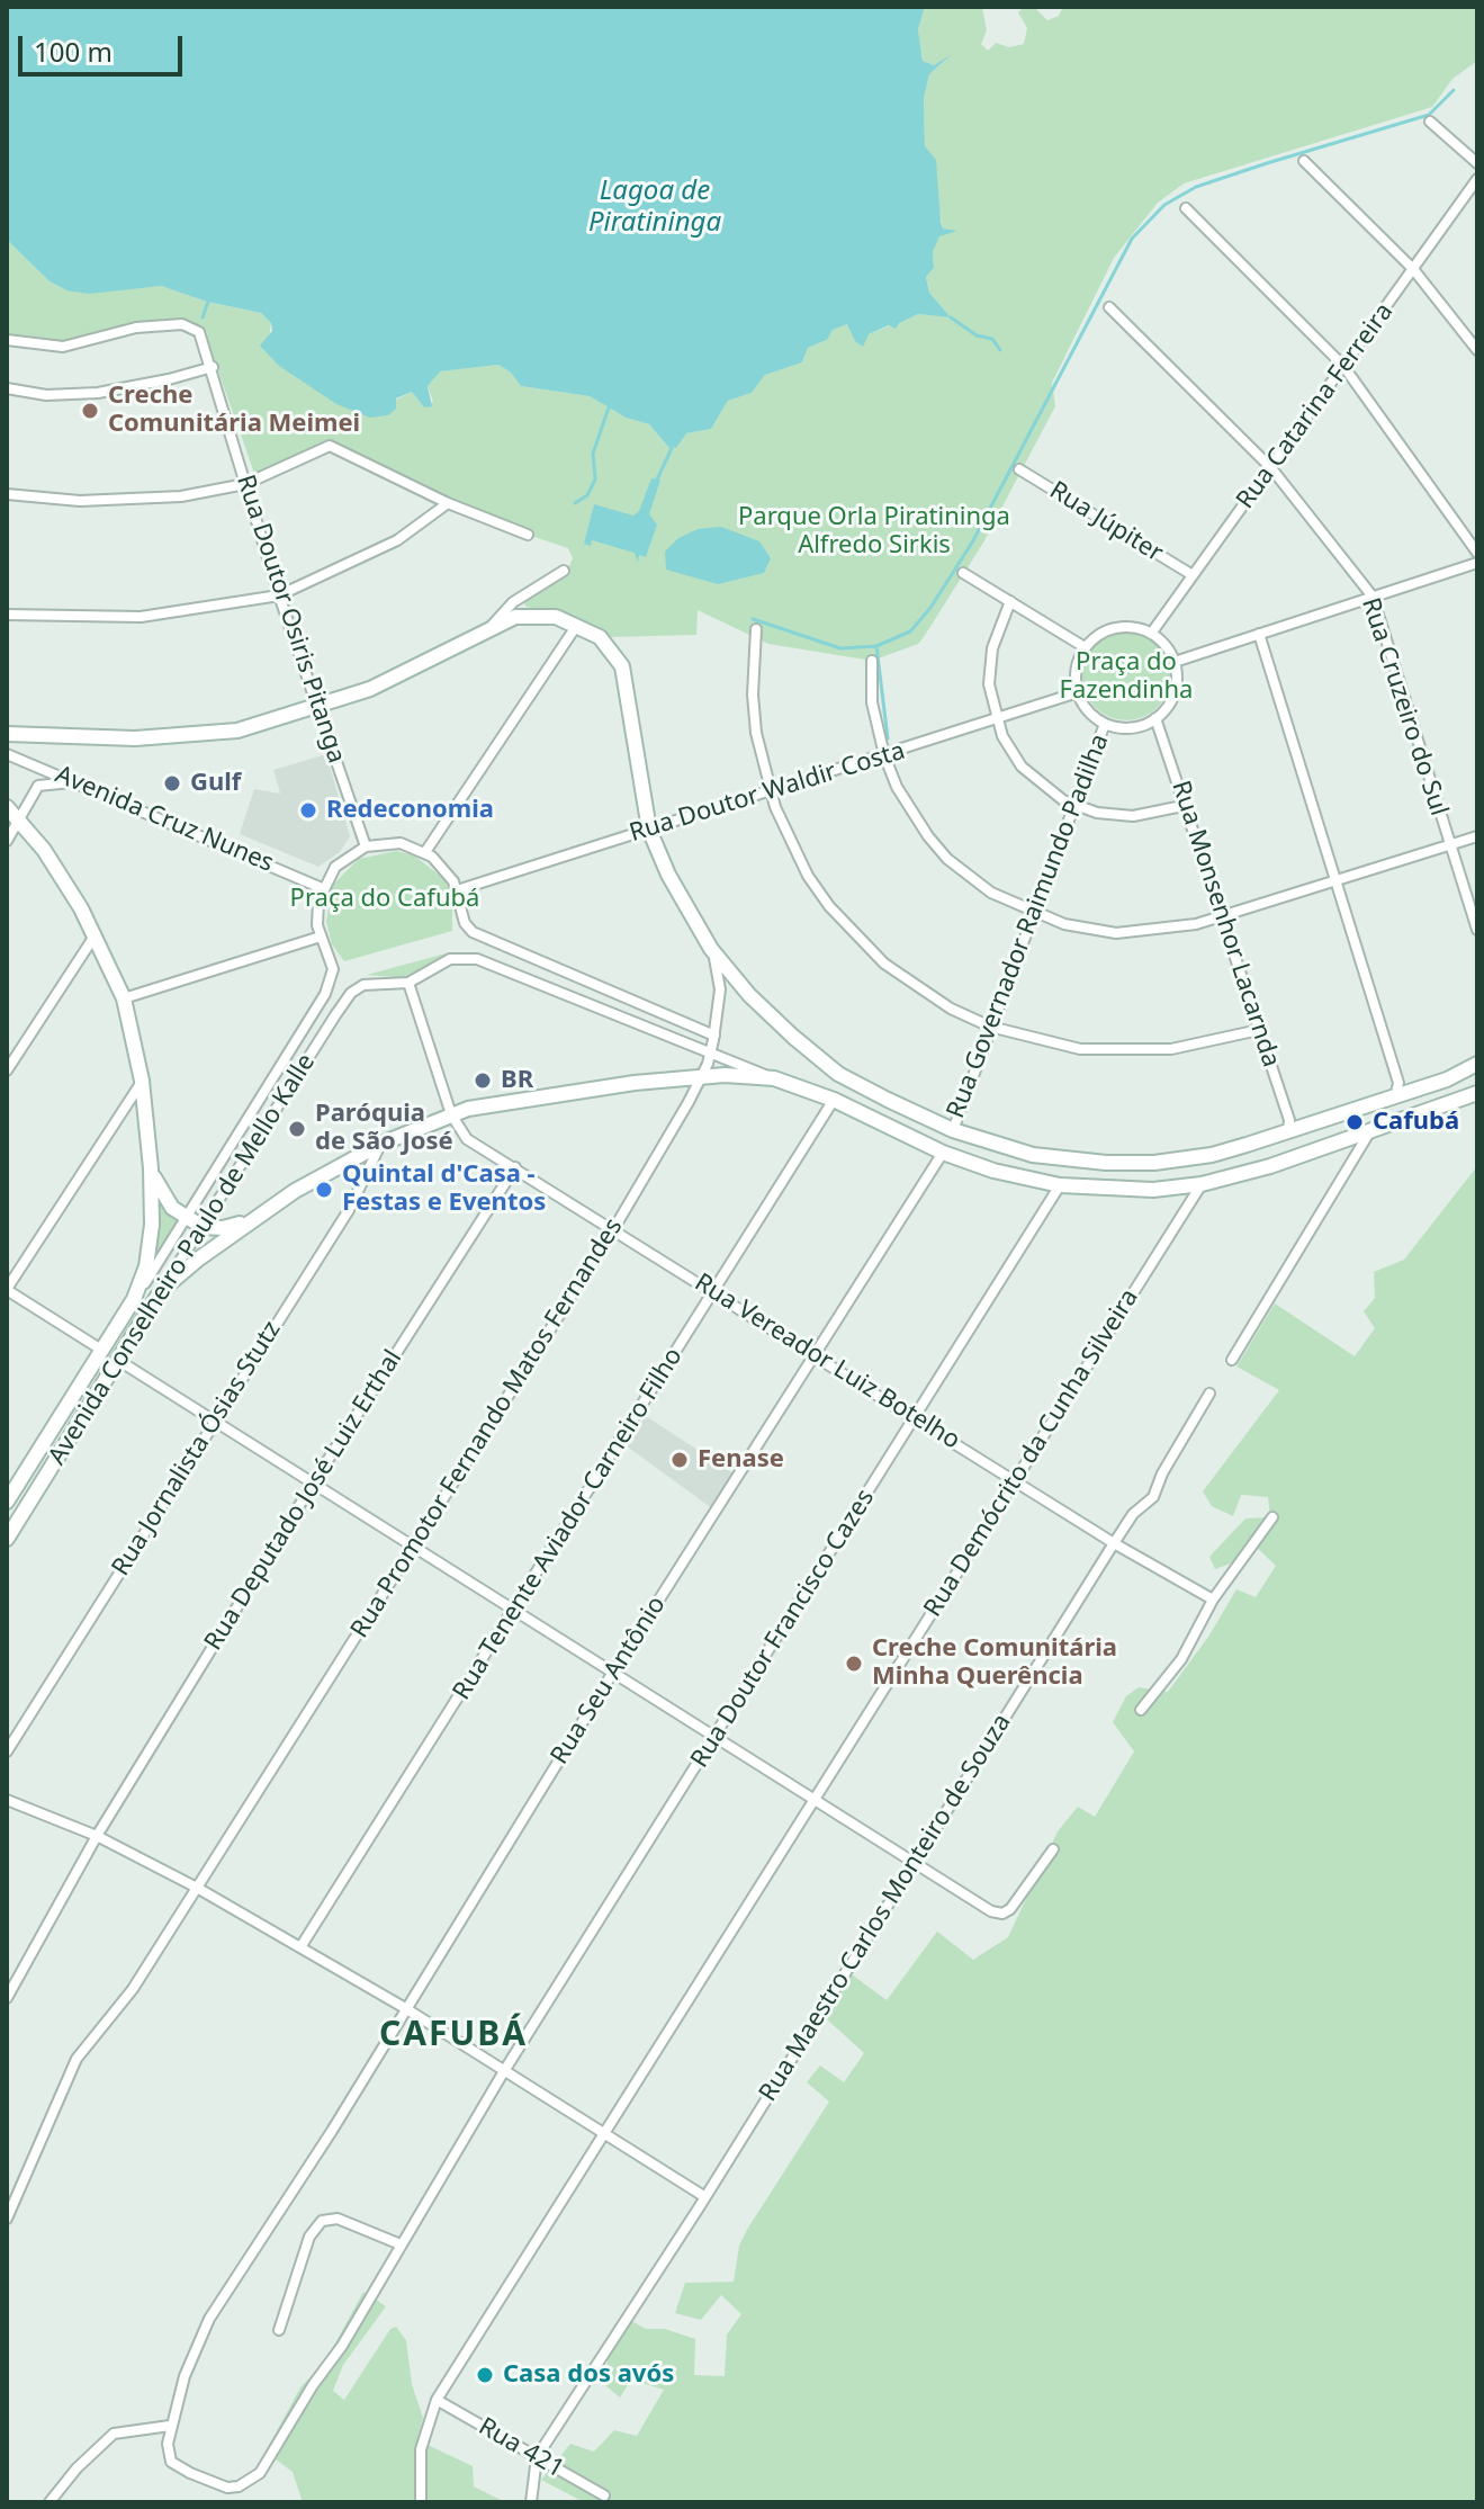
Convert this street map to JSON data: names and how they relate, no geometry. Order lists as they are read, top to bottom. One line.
{"streets":{"main road":["Avenida Conselheiro Paulo de Mello Kalle"],"street":["Rua Catarina Ferreira","Rua Júpiter","Rua Doutor Osiris Pitanga","Rua Cruzeiro do Sul","Rua Doutor Waldir Costa","Avenida Cruz Nunes","Rua Monsenhor Lacarnda","Rua Governador Raimundo Padilha","Rua Vereador Luiz Botelho","Rua Promotor Fernando Matos Fernandes","Rua Jornalista Ósias Stutz","Rua Demócrito da Cunha Silveira","Rua Deputado José Luiz Erthal","Rua Tenente Aviador Carneiro Filho","Rua Doutor Francisco Cazes","Rua Seu Antônio","Rua Maestro Carlos Monteiro de Souza","Rua 421"]},"crossings":[["Rua Catarina Ferreira","Rua Júpiter"],["Rua Catarina Ferreira","Rua Cruzeiro do Sul"],["Rua Catarina Ferreira","Rua Doutor Waldir Costa"],["Rua Catarina Ferreira","Rua Monsenhor Lacarnda"],["Rua Catarina Ferreira","Rua Governador Raimundo Padilha"],["Rua Doutor Waldir Costa","Rua Monsenhor Lacarnda"],["Rua Doutor Waldir Costa","Rua Governador Raimundo Padilha"],["Rua Monsenhor Lacarnda","Rua Governador Raimundo Padilha"],["Rua Vereador Luiz Botelho","Rua Promotor Fernando Matos Fernandes"],["Rua Vereador Luiz Botelho","Rua Demócrito da Cunha Silveira"],["Rua Vereador Luiz Botelho","Rua Deputado José Luiz Erthal"],["Rua Vereador Luiz Botelho","Rua Tenente Aviador Carneiro Filho"],["Rua Vereador Luiz Botelho","Rua Doutor Francisco Cazes"],["Rua Vereador Luiz Botelho","Rua Seu Antônio"],["Rua Vereador Luiz Botelho","Rua Maestro Carlos Monteiro de Souza"],["Rua Demócrito da Cunha Silveira","Rua 421"],["Rua Doutor Francisco Cazes","Rua Seu Antônio"],["Rua Maestro Carlos Monteiro de Souza","Rua 421"]],"districts":["CAFUBÁ"],"water":["Lagoa de Piratininga"],"parks":["Parque Orla Piratininga Alfredo Sirkis","Praça do Fazendinha","Praça do Cafubá"],"places":["Creche Comunitária Meimei","Gulf","Redeconomia","BR","Cafubá","Paróquia de São José","Quintal d'Casa - Festas e Eventos","Fenase","Creche Comunitária Minha Querência","Casa dos avós"],"scale_bar":"100 m"}
